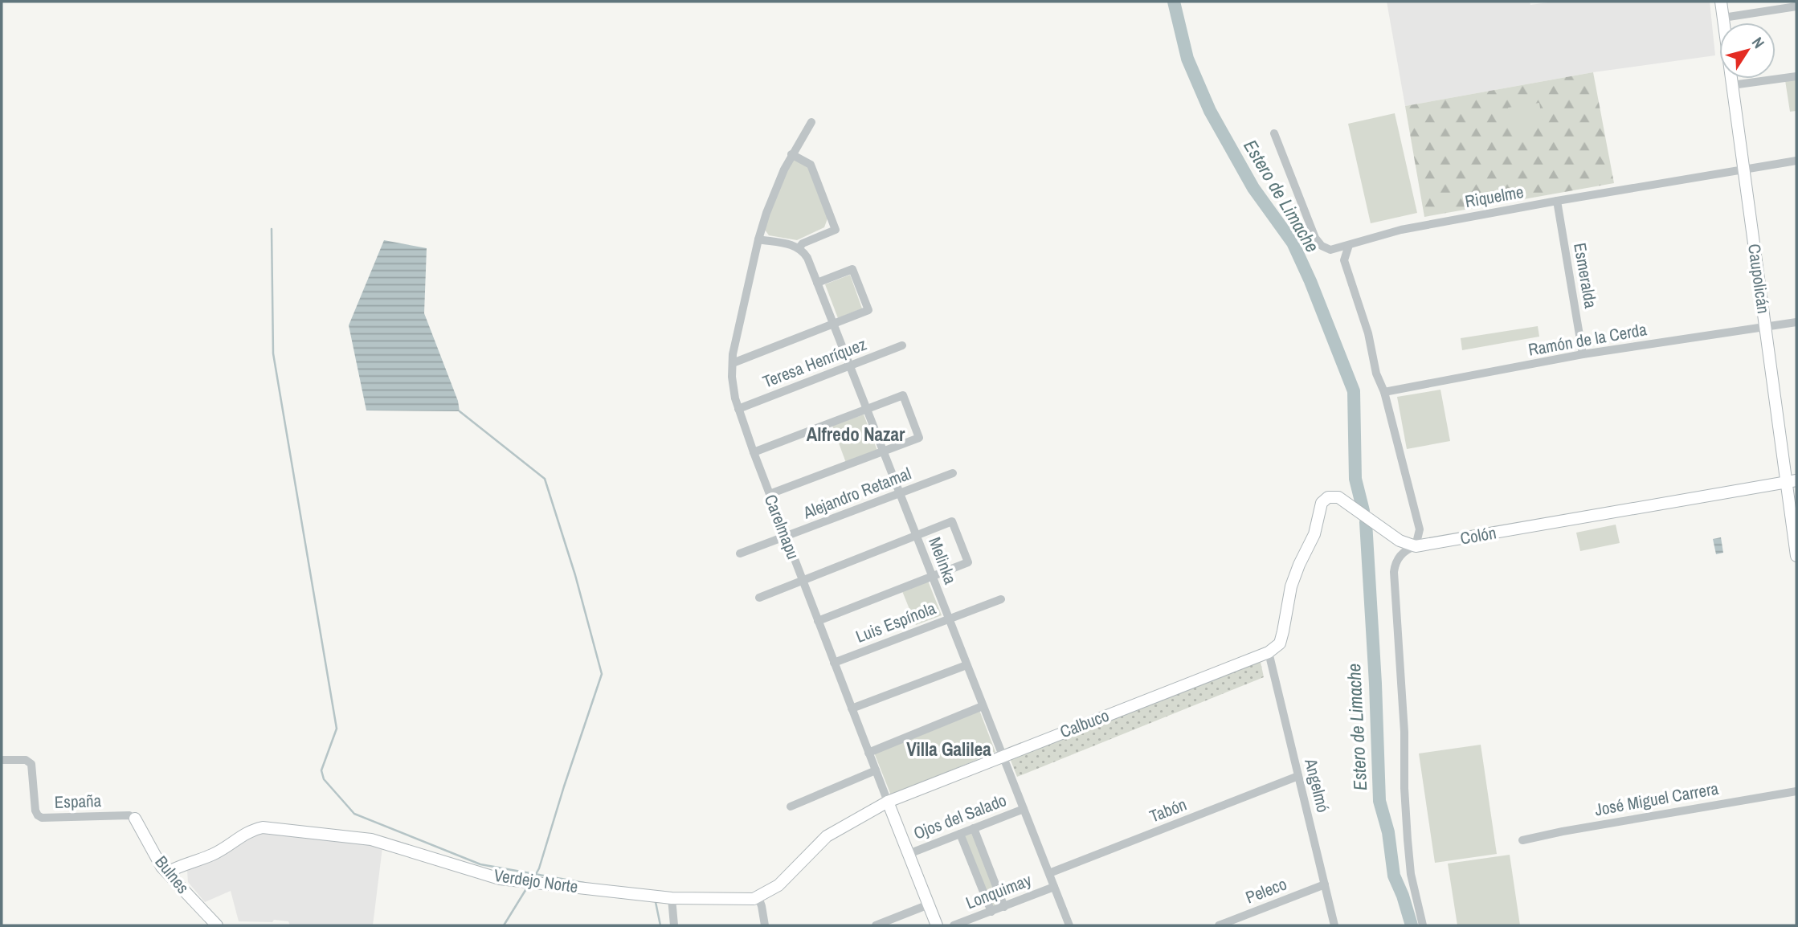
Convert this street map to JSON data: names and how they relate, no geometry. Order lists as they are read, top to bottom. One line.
{"streets":{"street":["Riquelme","Esmeralda","Caupolicán","Ramón de la Cerda","Teresa Henríquez","Alejandro Retamal","Carelmapu","Colón","Melinka","Luis Espínola","Calbuco","Angelmó","José Miguel Carrera","España","Tabón","Ojos del Salado","Bulnes","Verdejo Norte","Peleco","Lonquimay"]},"crossings":[["Riquelme","Esmeralda"],["Riquelme","Caupolicán"],["Esmeralda","Ramón de la Cerda"],["Caupolicán","Ramón de la Cerda"],["Caupolicán","Colón"],["Teresa Henríquez","Carelmapu"],["Teresa Henríquez","Melinka"],["Alejandro Retamal","Carelmapu"],["Alejandro Retamal","Melinka"],["Carelmapu","Luis Espínola"],["Carelmapu","Calbuco"],["Carelmapu","Ojos del Salado"],["Carelmapu","Verdejo Norte"],["Colón","Calbuco"],["Melinka","Luis Espínola"],["Melinka","Calbuco"],["Melinka","Tabón"],["Melinka","Ojos del Salado"],["Melinka","Lonquimay"],["Calbuco","Angelmó"],["Calbuco","Verdejo Norte"],["Angelmó","Tabón"],["Angelmó","Peleco"],["España","Bulnes"],["Bulnes","Verdejo Norte"]],"districts":["Alfredo Nazar","Villa Galilea"],"water":["Estero de Limache"],"north":"top right"}
